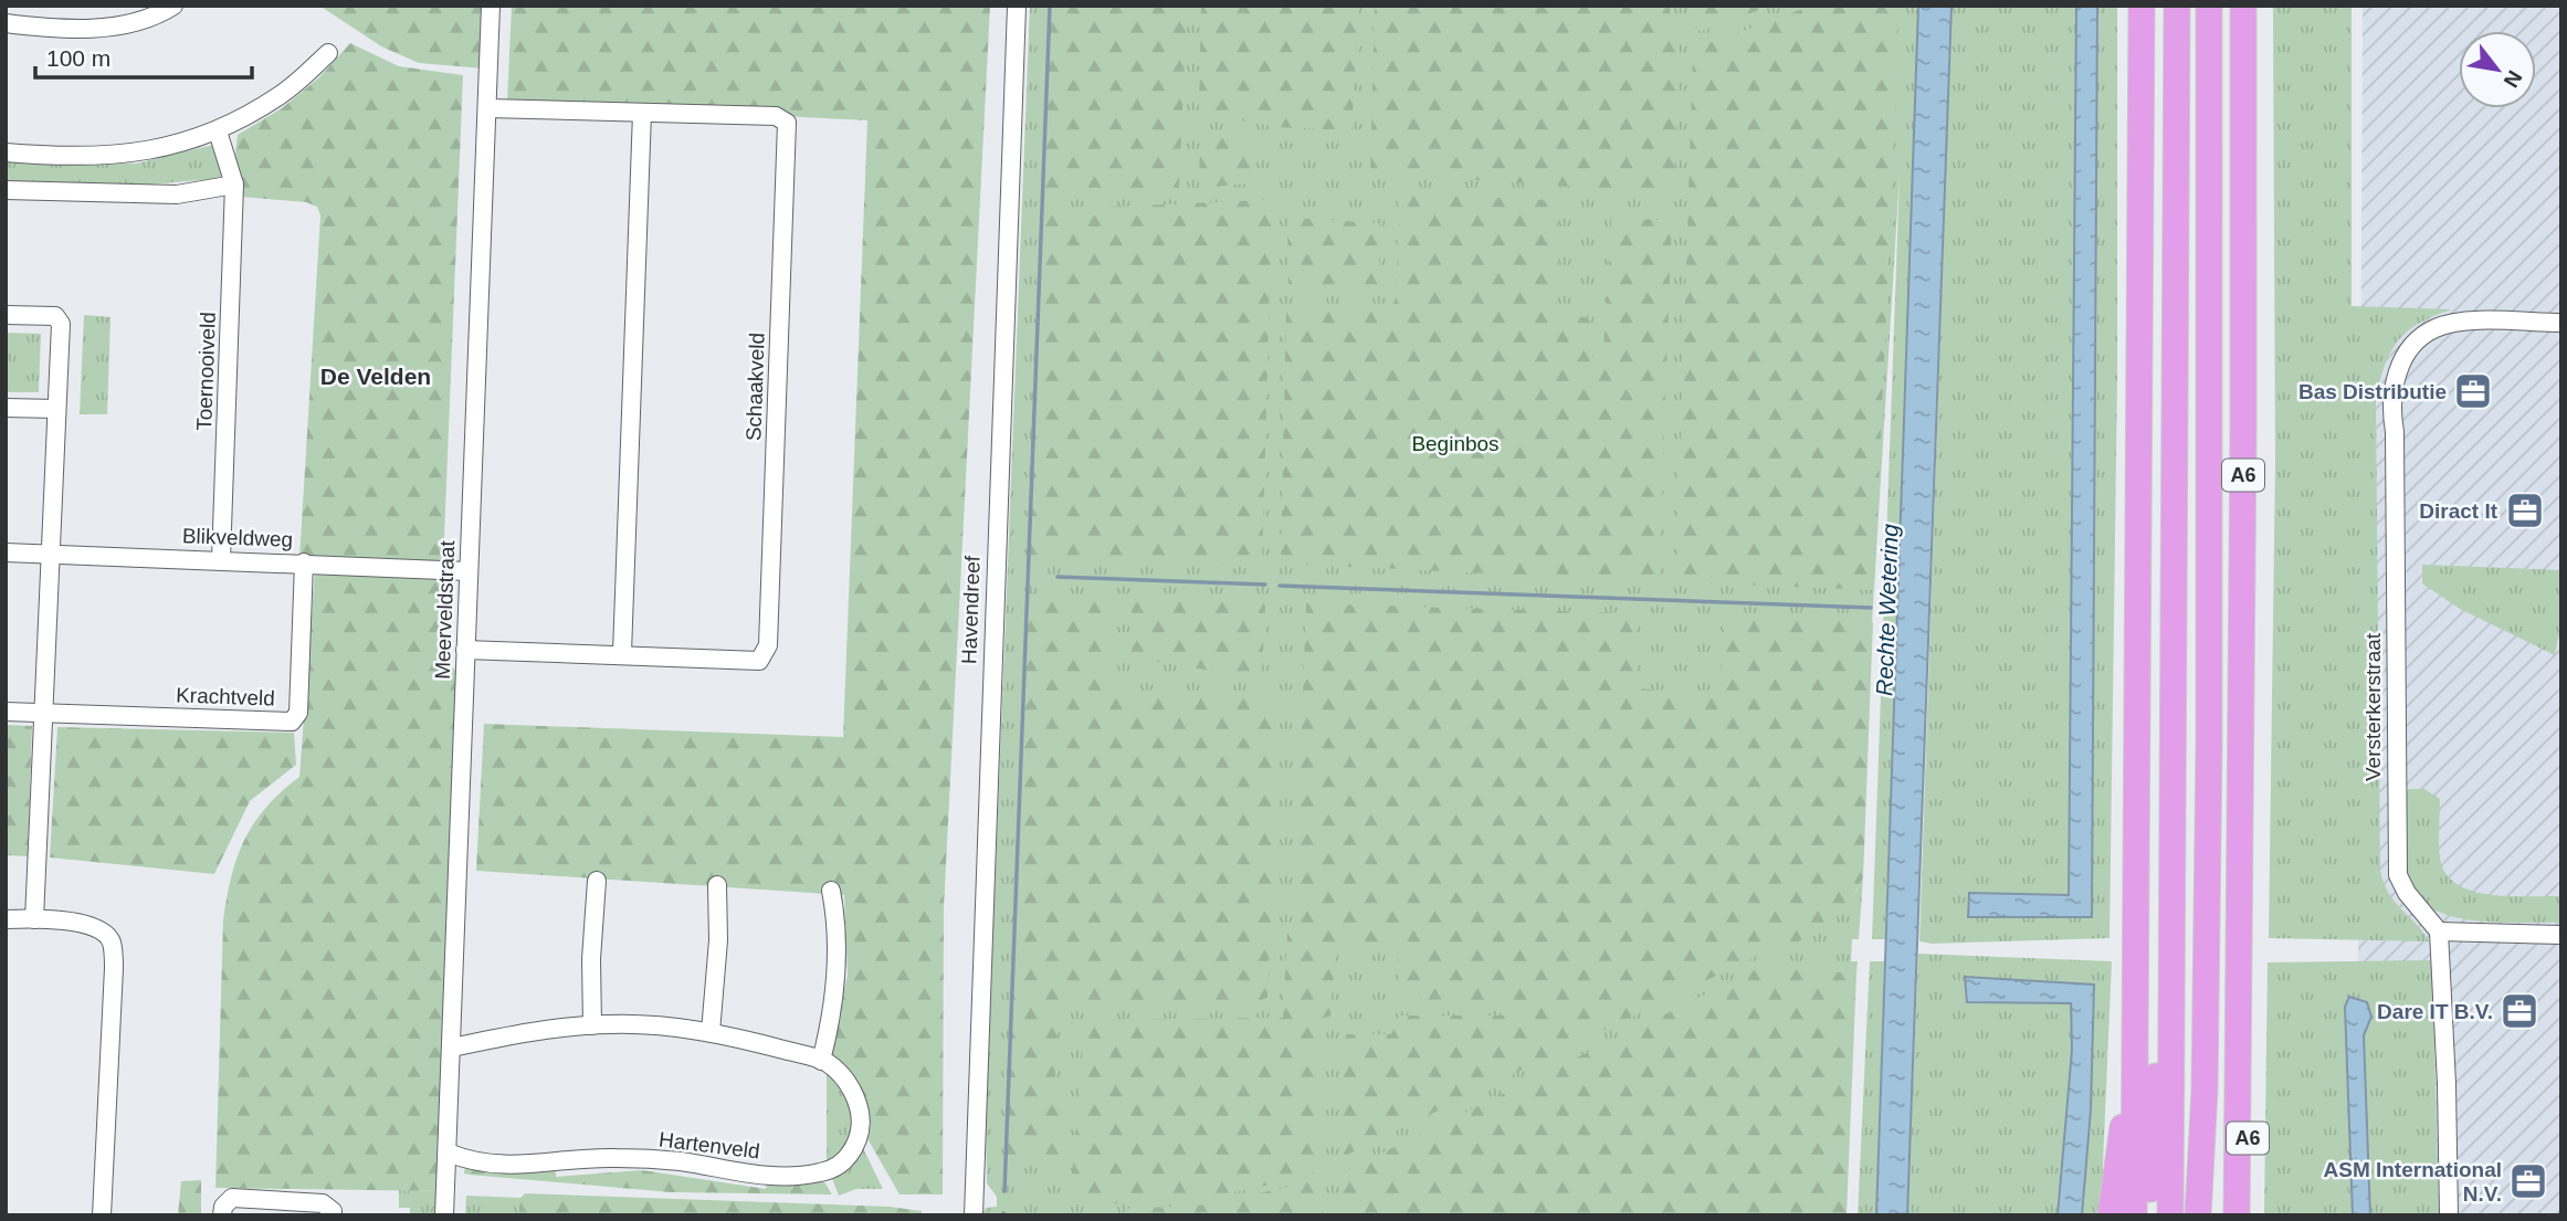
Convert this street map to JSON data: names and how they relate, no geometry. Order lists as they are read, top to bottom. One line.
{"streets":{"highway":["A6"],"street":["Toernooiveld","Schaakveld","Blikveldweg","Meerveldstraat","Havendreef","Krachtveld","Versterkerstraat","Hartenveld"]},"crossings":[["Toernooiveld","Blikveldweg"],["Schaakveld","Meerveldstraat"],["Blikveldweg","Meerveldstraat"],["Blikveldweg","Krachtveld"],["Meerveldstraat","Hartenveld"]],"districts":["De Velden"],"water":["Rechte Wetering"],"parks":["Beginbos"],"places":{"office":["Bas Distributie","Diract It","Dare IT B.V.","ASM International N.V."]},"scale_bar":"100 m","north":"bottom right"}
